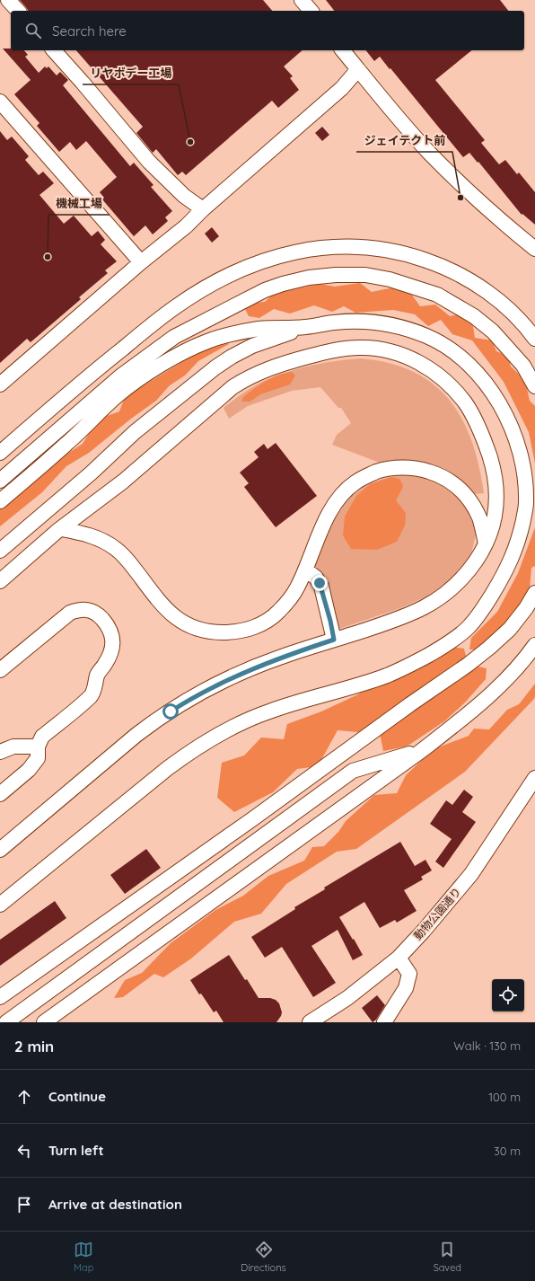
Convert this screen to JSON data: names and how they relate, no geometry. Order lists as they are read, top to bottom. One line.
{"streets":{"street":["動物公園通り"]},"places":["リヤボデー工場","ジェイテクト前","機械工場"],"page":{"search":"Search here","heading":["2 min","Walk · 130 m"],"list":[["Continue","100 m"],["Turn left","30 m"],"Arrive at destination"],"nav":["Map","Directions","Saved"]}}
